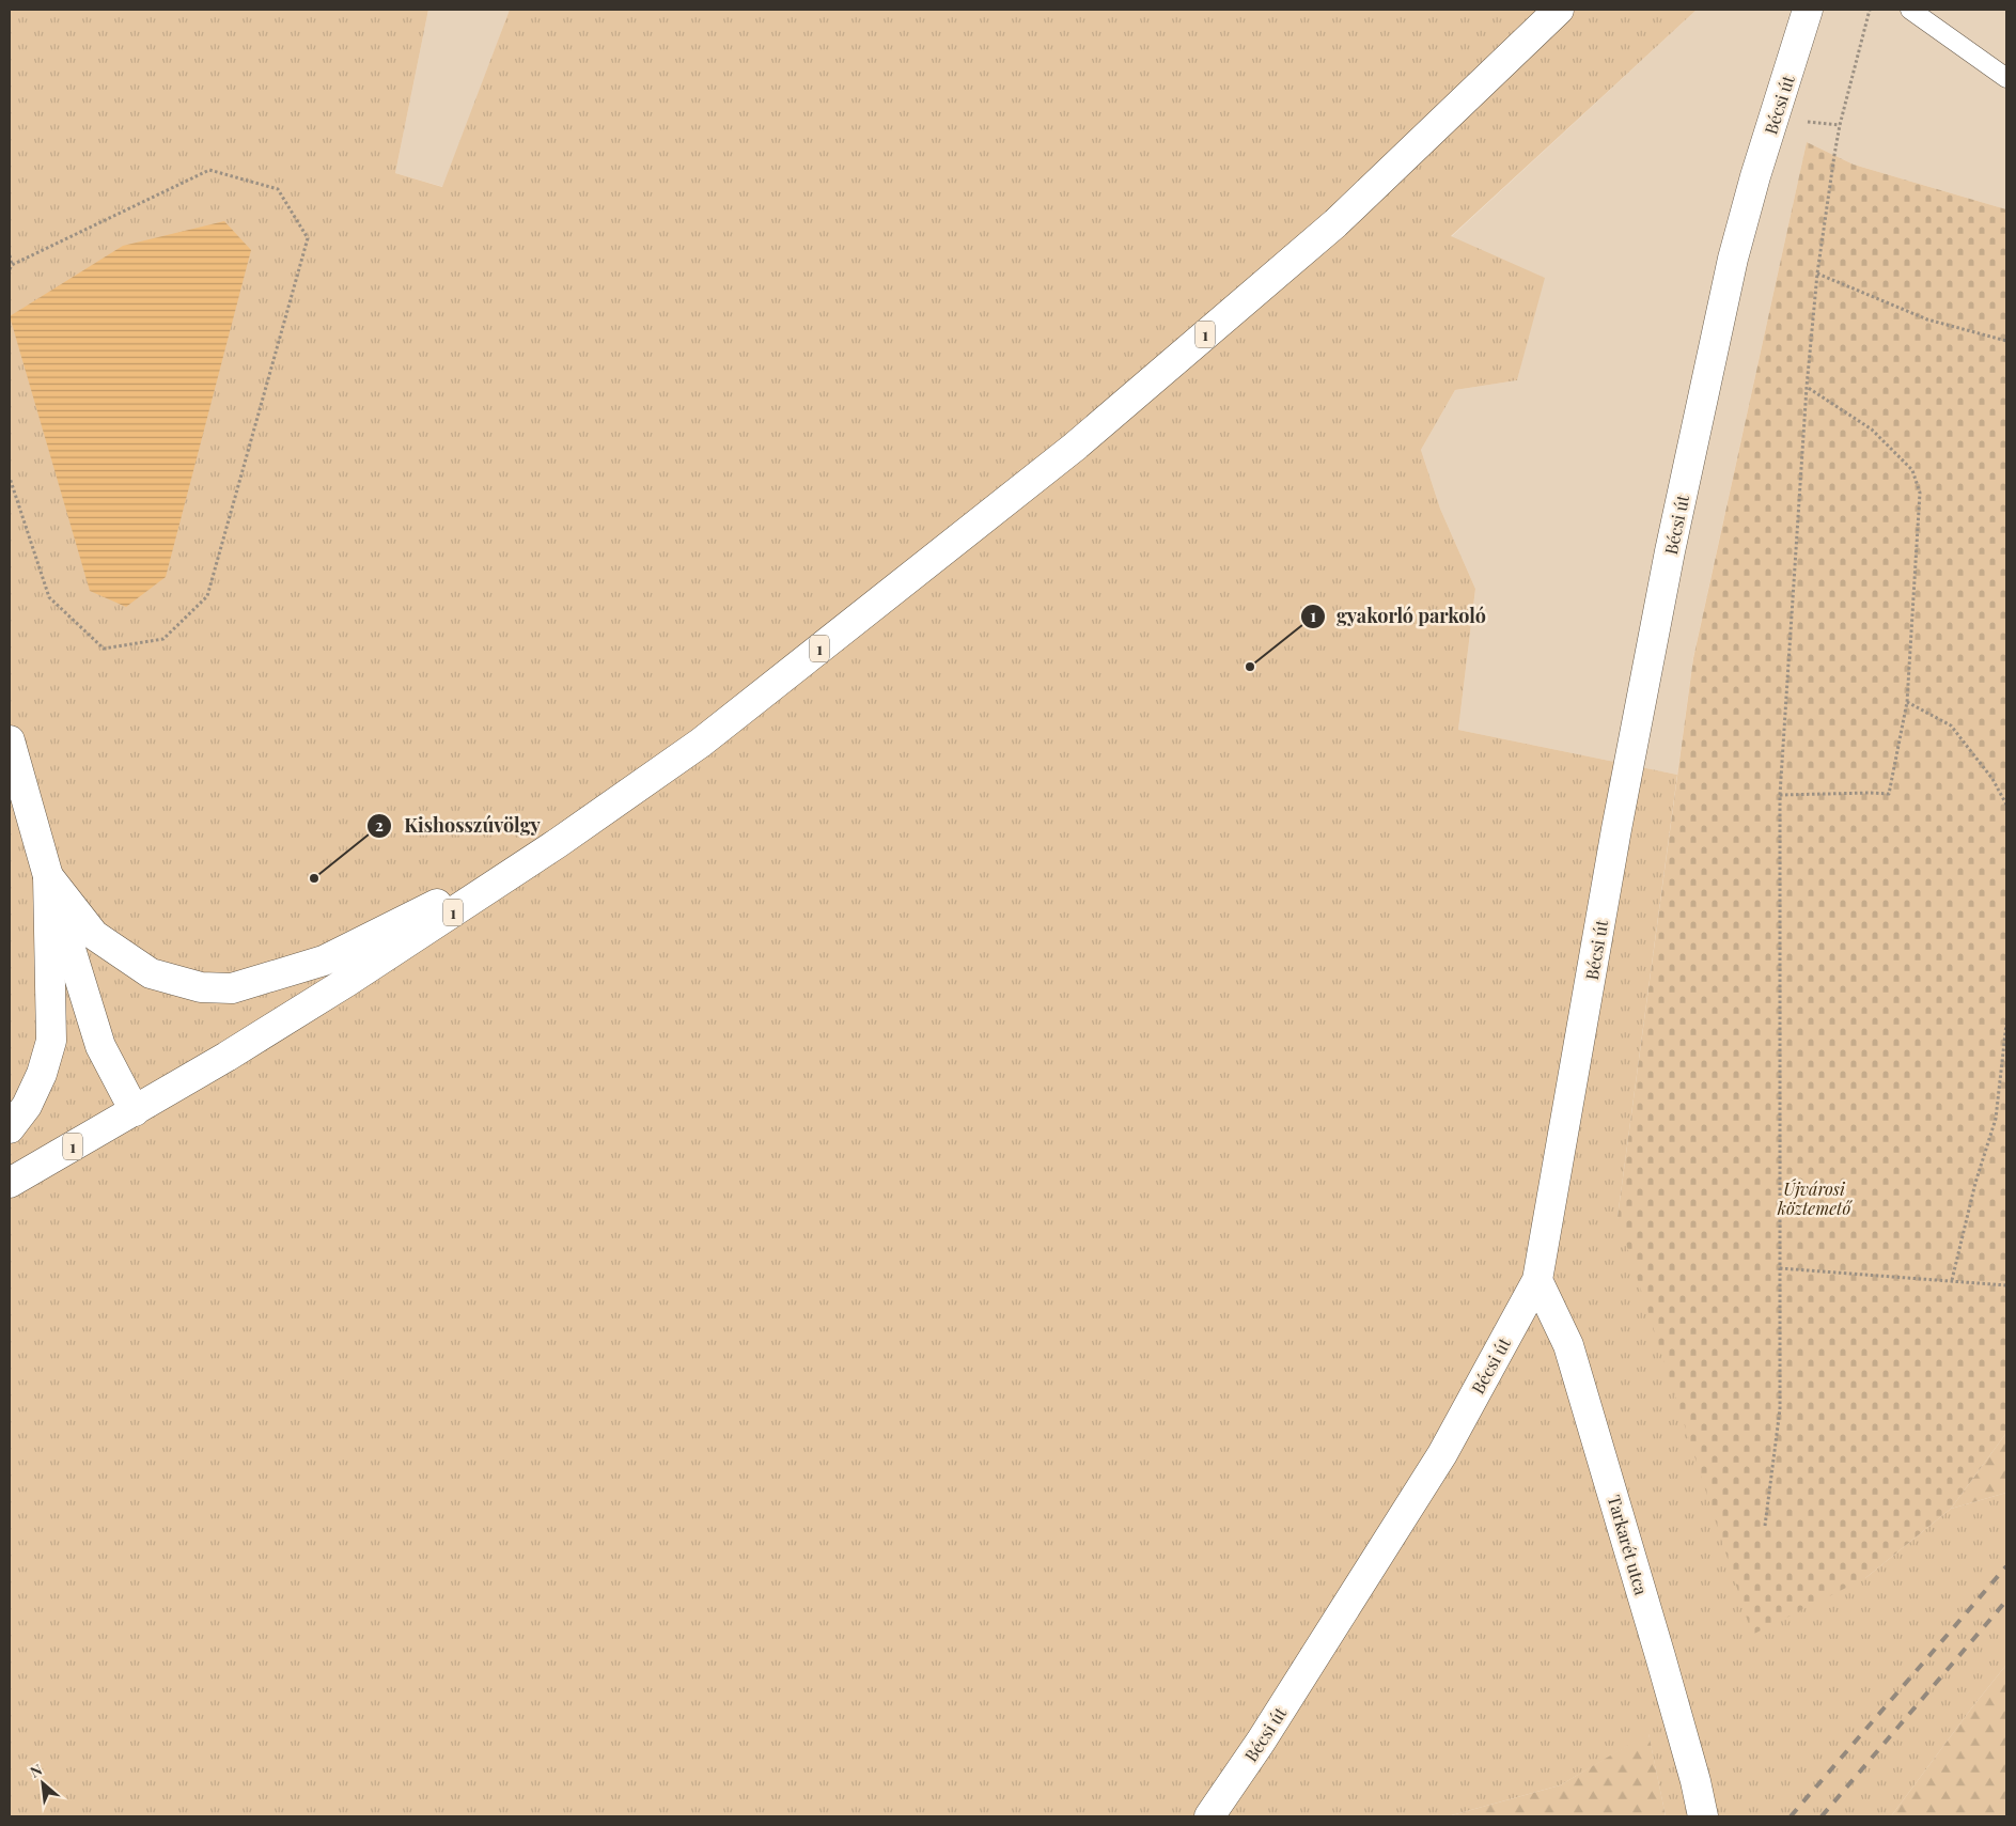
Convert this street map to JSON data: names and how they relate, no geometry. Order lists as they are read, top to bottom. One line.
{"streets":{"street":["Bécsi út","1","Tarkarét utca"]},"crossings":[["Bécsi út","Tarkarét utca"]],"parks":["Újvárosi köztemető"],"places":["gyakorló parkoló","Kishosszúvölgy"],"north":"top left"}
